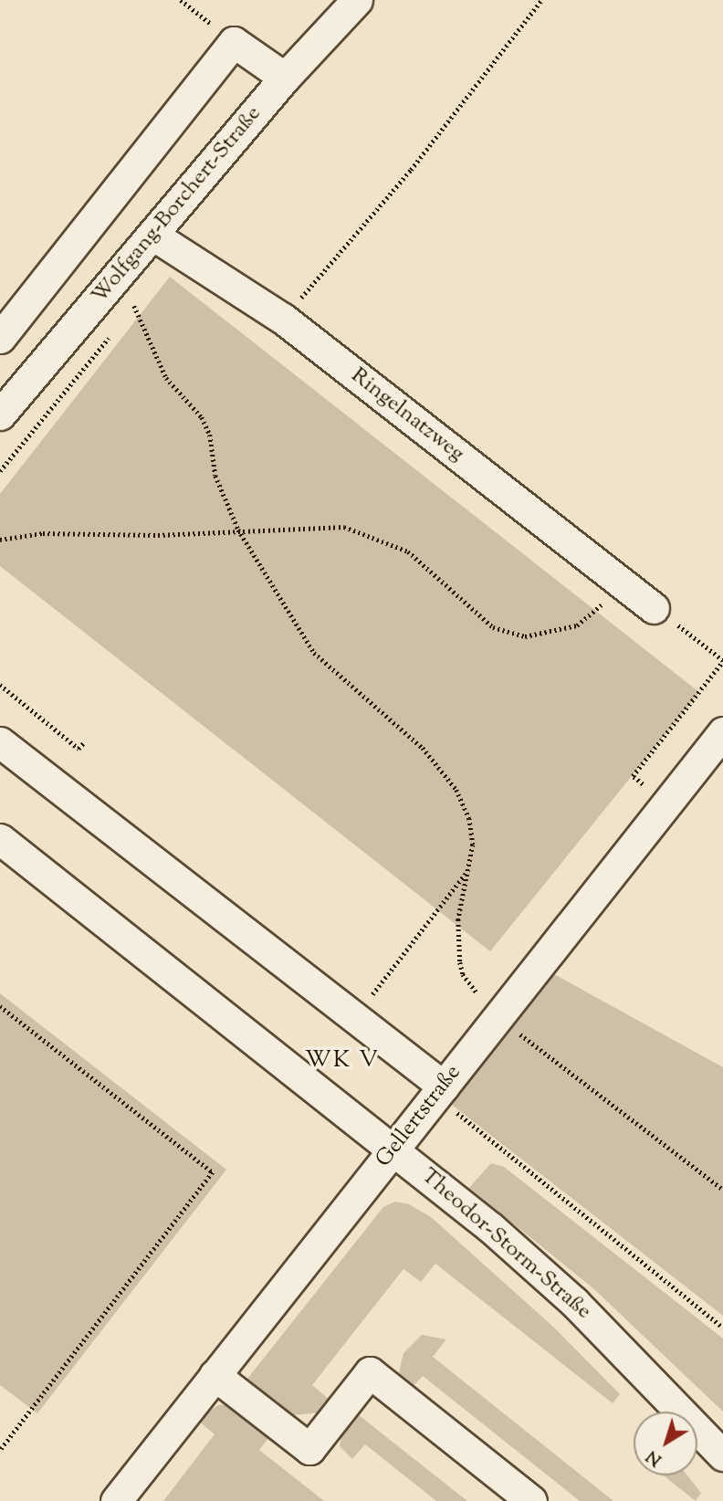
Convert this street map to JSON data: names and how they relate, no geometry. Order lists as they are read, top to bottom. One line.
{"streets":{"street":["Wolfgang-Borchert-Straße","Ringelnatzweg","Gellertstraße","Theodor-Storm-Straße"]},"crossings":[["Wolfgang-Borchert-Straße","Ringelnatzweg"],["Gellertstraße","Theodor-Storm-Straße"]],"districts":["WK V"],"north":"bottom left"}
